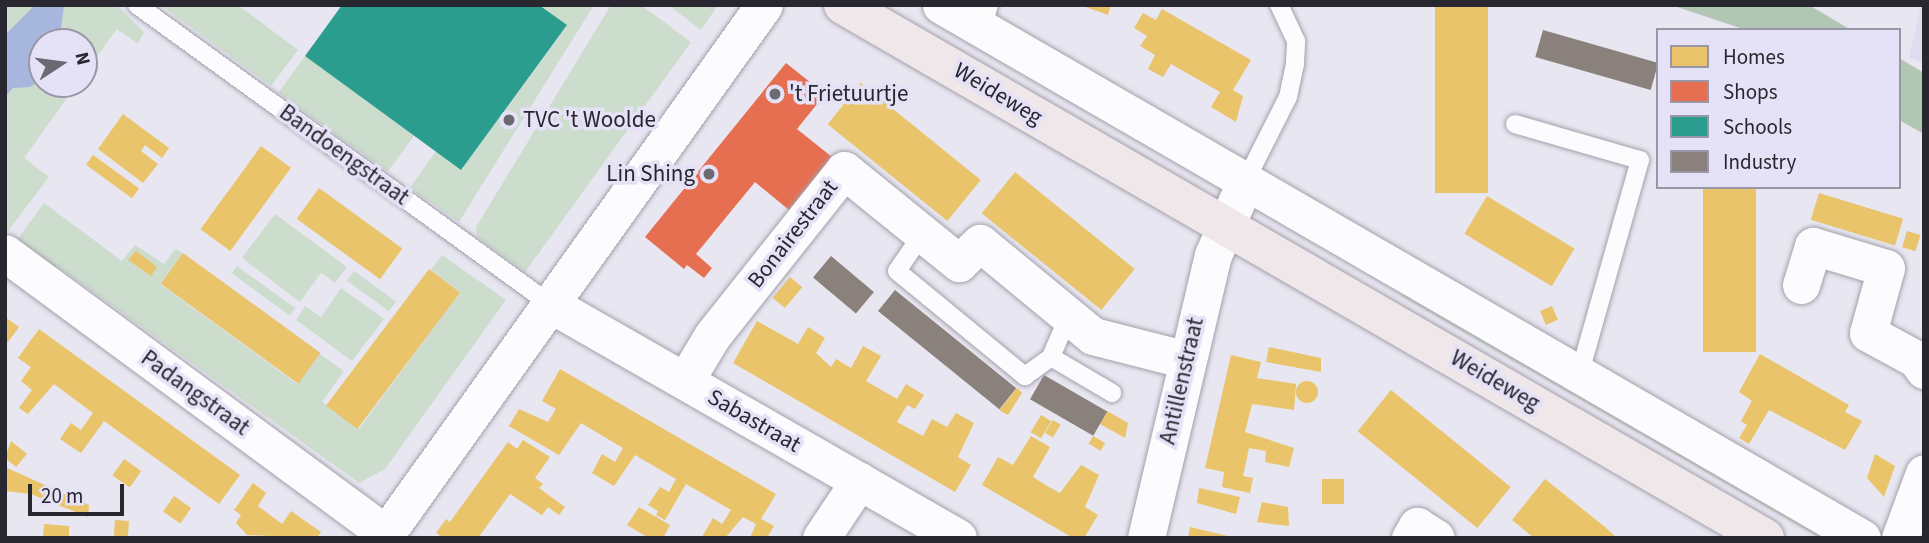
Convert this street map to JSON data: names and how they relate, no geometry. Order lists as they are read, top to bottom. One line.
{"streets":{"main road":["Weideweg"],"street":["Bonairestraat","Antillenstraat","Padangstraat","Sabastraat"],"lane":["Bandoengstraat"]},"crossings":[["Weideweg","Antillenstraat"],["Bandoengstraat","Sabastraat"],["Bonairestraat","Antillenstraat"],["Bonairestraat","Sabastraat"]],"places":["'t Frietuurtje","TVC 't Woolde","Lin Shing"],"legend":["Homes","Shops","Schools","Industry"],"scale_bar":"20 m","north":"right"}
